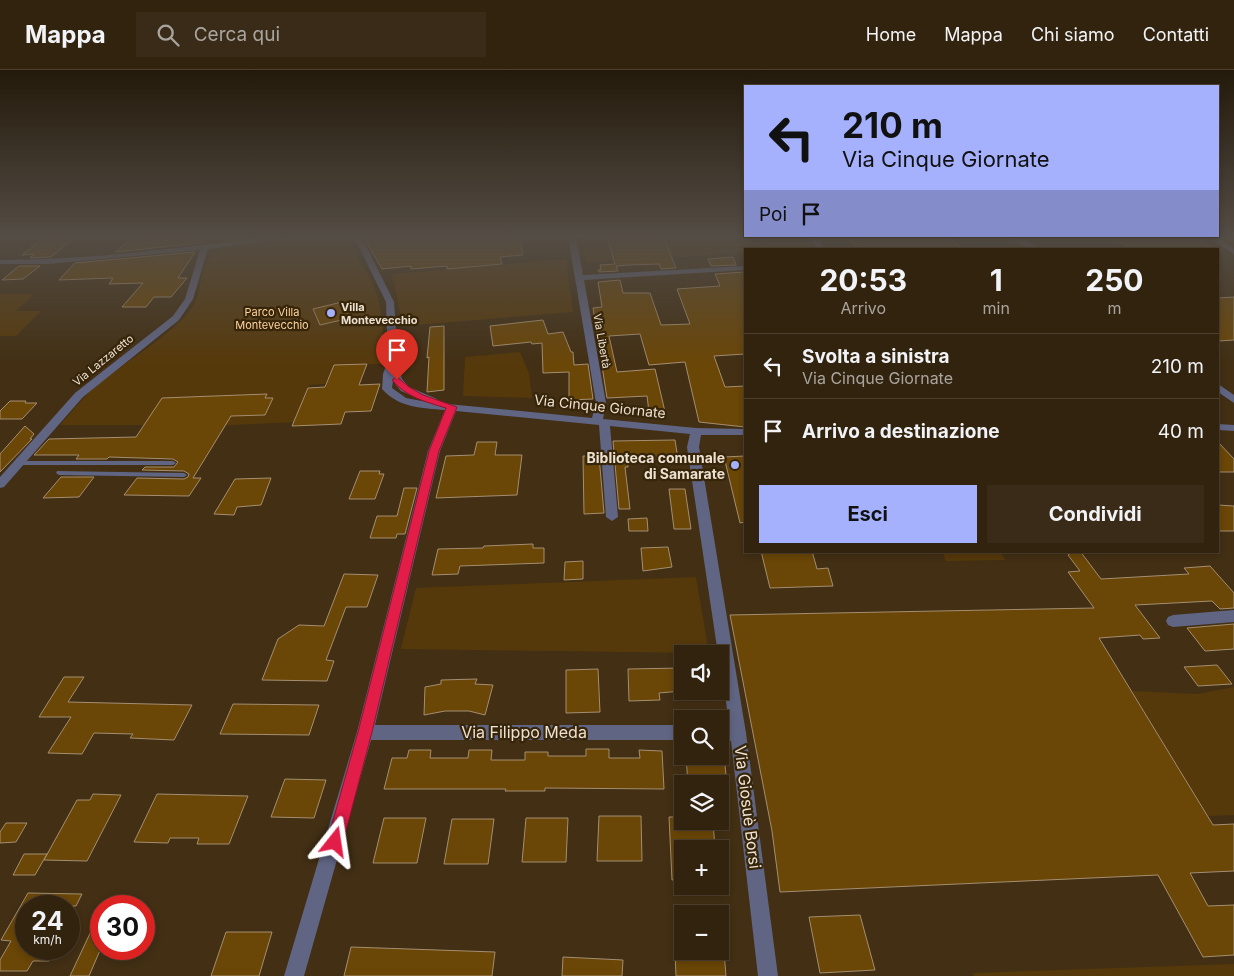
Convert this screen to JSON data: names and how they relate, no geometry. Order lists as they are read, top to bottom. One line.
{"streets":{"street":["Via Libertà","Via Lazzaretto","Via Cinque Giornate","Via Filippo Meda","Via Giosuè Borsi"]},"crossings":[["Via Libertà","Via Cinque Giornate"],["Via Cinque Giornate","Via Giosuè Borsi"]],"parks":["Parco Villa Montevecchio"],"places":["Villa Montevecchio","Biblioteca comunale di Samarate"],"page":{"header":"Mappa","search":"Cerca qui","nav":["Home","Mappa","Chi siamo","Contatti"],"turn":["210 m","Via Cinque Giornate"],"then":"Poi","eta":["20:53","Arrivo","1","min","250","m"],"list":[{"name":"Svolta a sinistra","note":"Via Cinque Giornate","value":"210 m"},{"name":"Arrivo a destinazione","value":"40 m"}],"buttons":["Esci","Condividi"],"map_buttons":["+","−"],"speed":"24 km/h","limit":"30"}}
